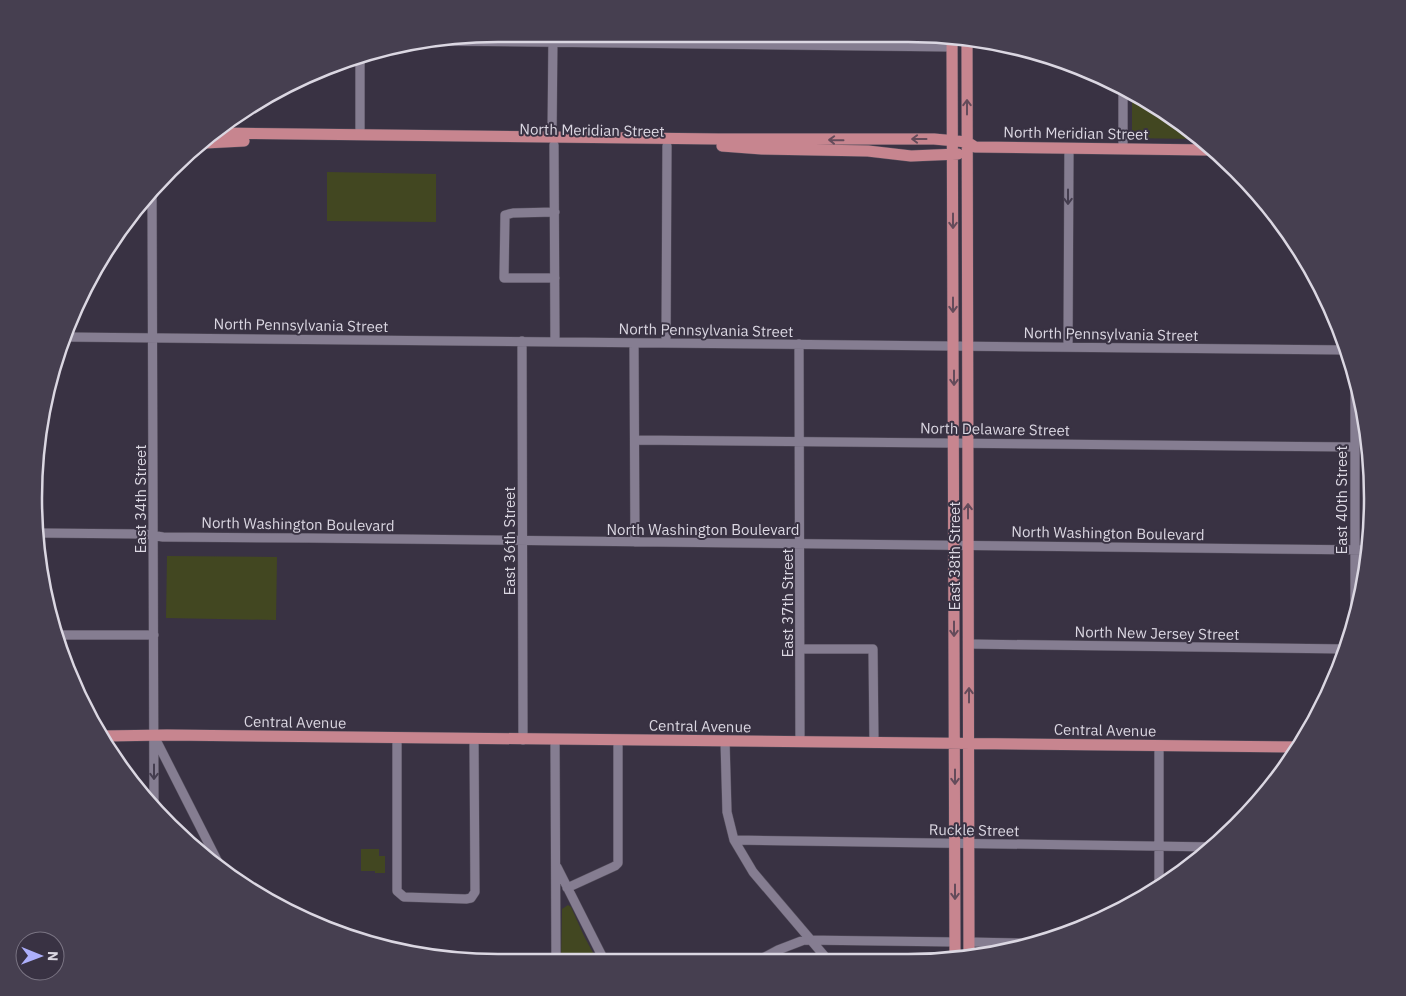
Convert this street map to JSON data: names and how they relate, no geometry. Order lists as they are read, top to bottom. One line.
{"streets":{"main road":["North Meridian Street","East 38th Street","Central Avenue"],"street":["North Pennsylvania Street","North Delaware Street","East 34th Street","East 40th Street","North Washington Boulevard","East 36th Street","East 37th Street","North New Jersey Street","Ruckle Street"]},"crossings":[["North Meridian Street","East 38th Street"],["North Pennsylvania Street","East 34th Street"],["North Pennsylvania Street","East 36th Street"],["North Pennsylvania Street","East 38th Street"],["North Pennsylvania Street","East 37th Street"],["North Delaware Street","East 40th Street"],["North Delaware Street","East 38th Street"],["North Delaware Street","East 37th Street"],["East 34th Street","North Washington Boulevard"],["East 34th Street","Central Avenue"],["East 40th Street","North Washington Boulevard"],["North Washington Boulevard","East 36th Street"],["North Washington Boulevard","East 38th Street"],["North Washington Boulevard","East 37th Street"],["East 36th Street","Central Avenue"],["East 38th Street","North New Jersey Street"],["East 38th Street","Central Avenue"],["East 38th Street","Ruckle Street"],["East 37th Street","Central Avenue"]],"north":"right"}
